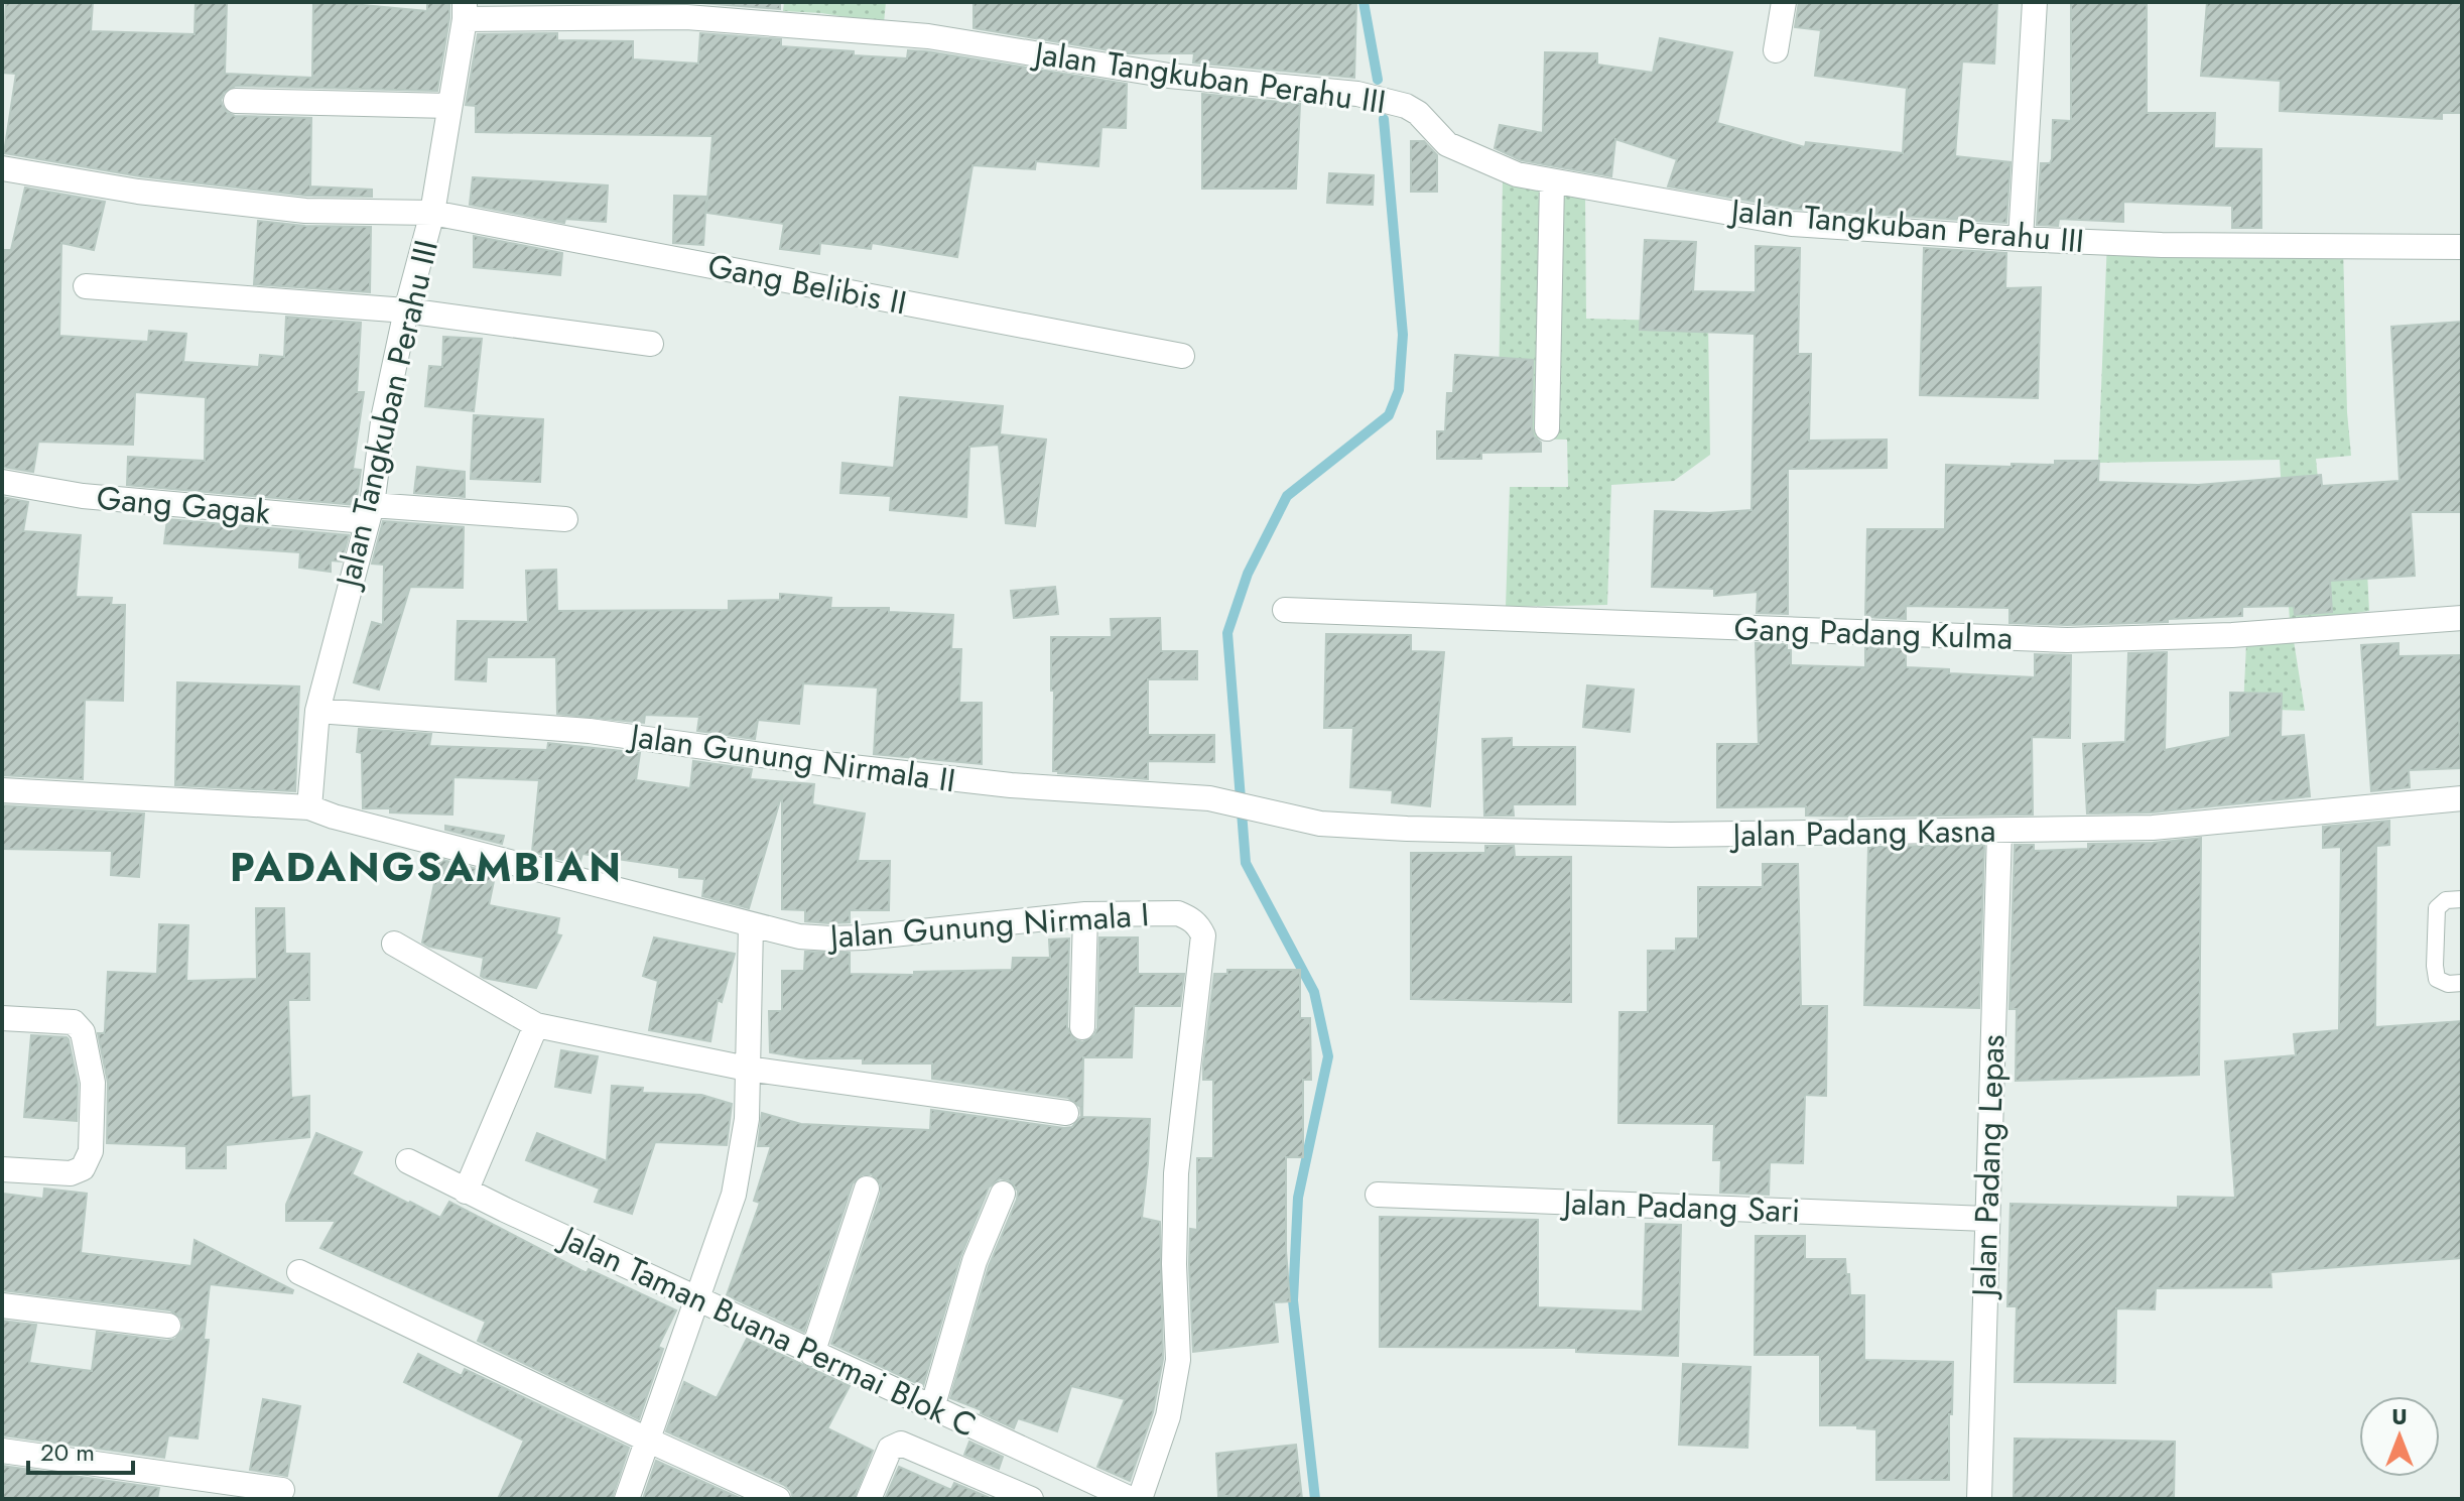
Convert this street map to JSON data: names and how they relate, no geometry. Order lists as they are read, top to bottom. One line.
{"streets":{"street":["Jalan Tangkuban Perahu III","Gang Belibis II","Gang Gagak","Gang Padang Kulma","Jalan Gunung Nirmala II","Jalan Padang Kasna","Jalan Gunung Nirmala I","Jalan Padang Lepas","Jalan Padang Sari","Jalan Taman Buana Permai Blok C"]},"crossings":[["Jalan Tangkuban Perahu III","Gang Belibis II"],["Jalan Tangkuban Perahu III","Gang Gagak"],["Jalan Tangkuban Perahu III","Jalan Gunung Nirmala II"],["Jalan Tangkuban Perahu III","Jalan Gunung Nirmala I"],["Jalan Gunung Nirmala II","Jalan Padang Kasna"],["Jalan Padang Kasna","Jalan Padang Lepas"],["Jalan Padang Lepas","Jalan Padang Sari"]],"districts":["PADANGSAMBIAN"],"scale_bar":"20 m","north":"top"}
